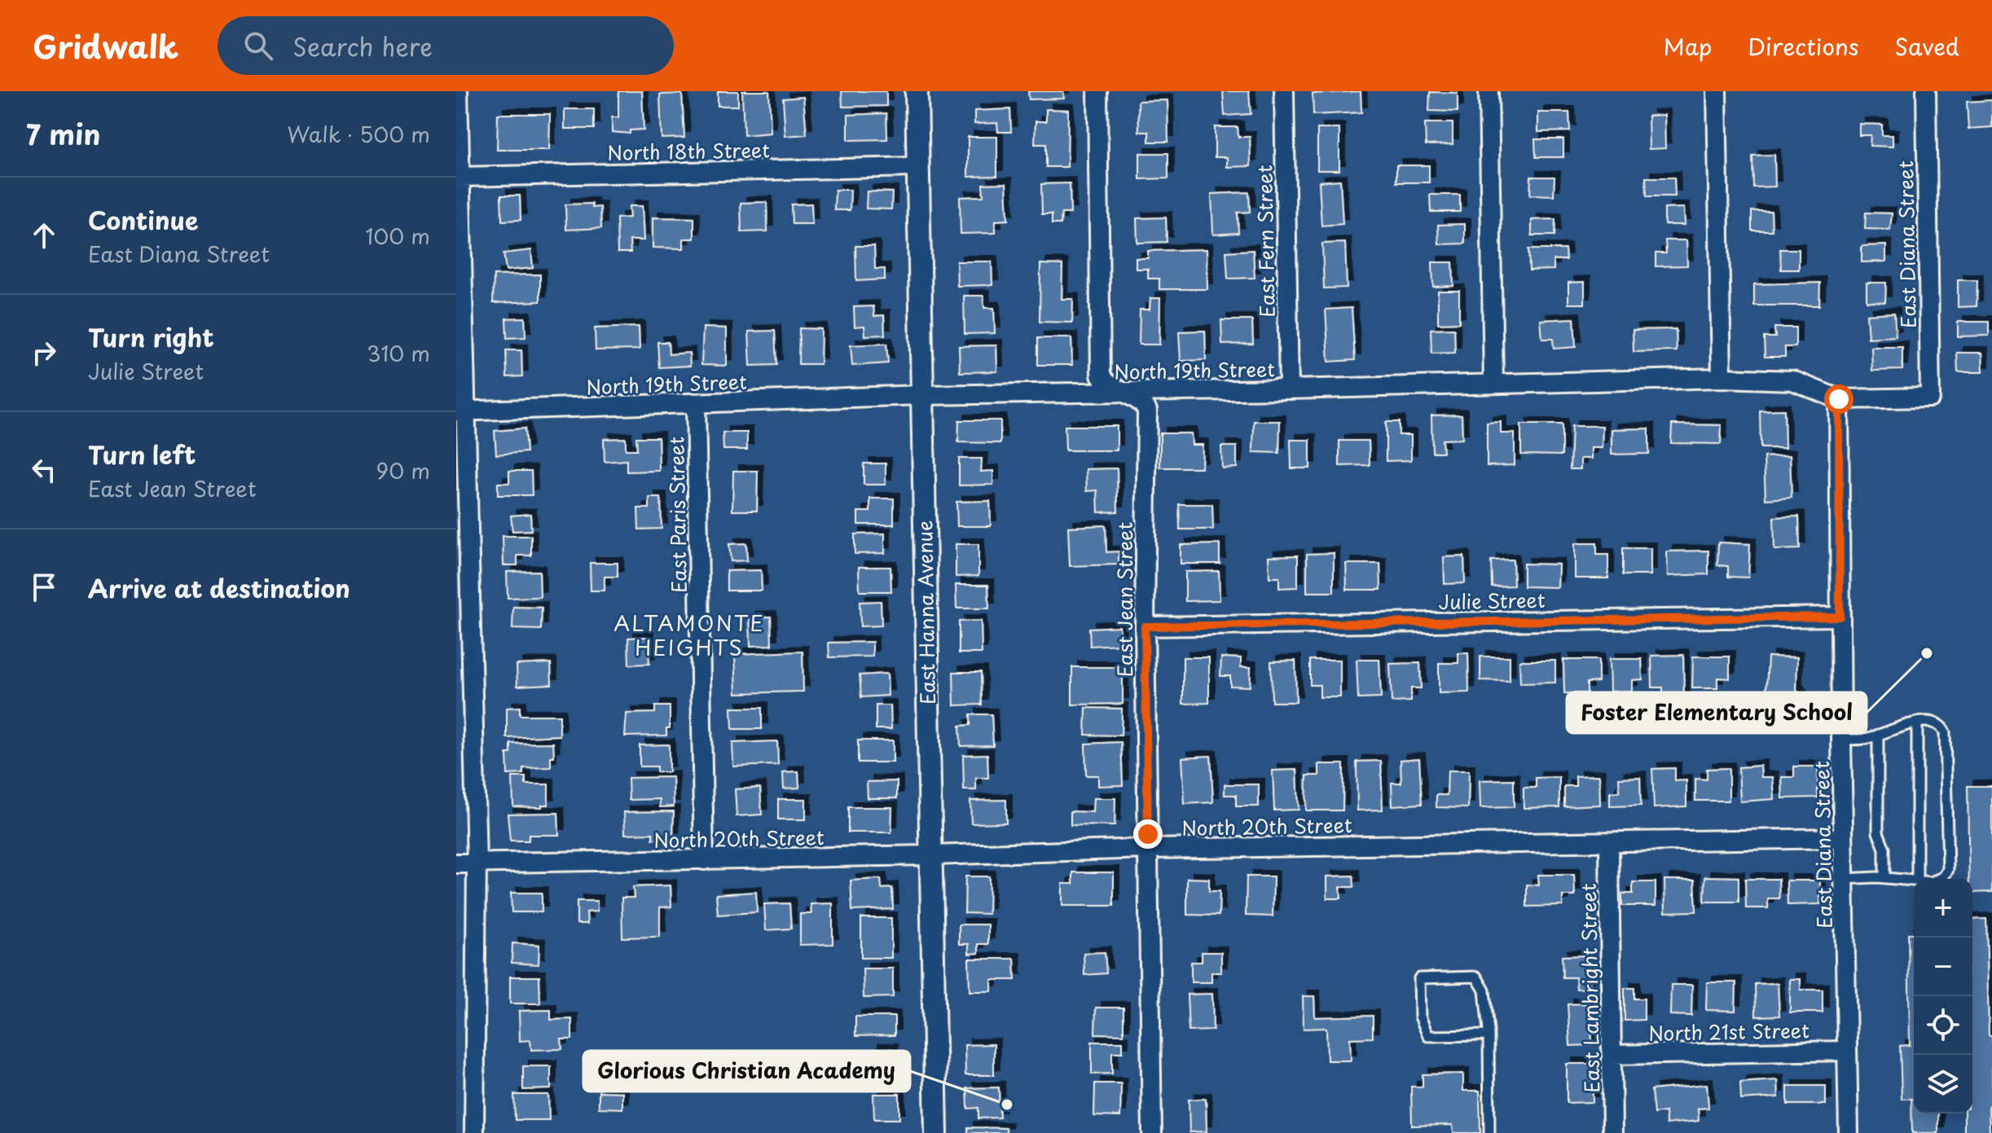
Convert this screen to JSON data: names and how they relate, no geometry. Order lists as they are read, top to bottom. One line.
{"streets":{"street":["North 18th Street","East Fern Street","East Diana Street","North 19th Street","East Paris Street","East Jean Street","Julie Street","East Hanna Avenue","North 20th Street","East Lambright Street","North 21st Street"]},"crossings":[["North 18th Street","East Hanna Avenue"],["East Fern Street","North 19th Street"],["East Diana Street","North 19th Street"],["East Diana Street","Julie Street"],["East Diana Street","North 20th Street"],["East Diana Street","North 21st Street"],["North 19th Street","East Paris Street"],["North 19th Street","East Jean Street"],["North 19th Street","East Hanna Avenue"],["East Paris Street","North 20th Street"],["East Jean Street","Julie Street"],["East Jean Street","North 20th Street"],["East Hanna Avenue","North 20th Street"],["North 20th Street","East Lambright Street"],["East Lambright Street","North 21st Street"]],"districts":["ALTAMONTE HEIGHTS"],"places":["Foster Elementary School","Glorious Christian Academy"],"page":{"header":"Gridwalk","search":"Search here","nav":["Map","Directions","Saved"],"heading":["7 min","Walk · 500 m"],"list":[["Continue","East Diana Street","100 m"],["Turn right","Julie Street","310 m"],["Turn left","East Jean Street","90 m"],"Arrive at destination"],"map_buttons":["+","−"]}}
